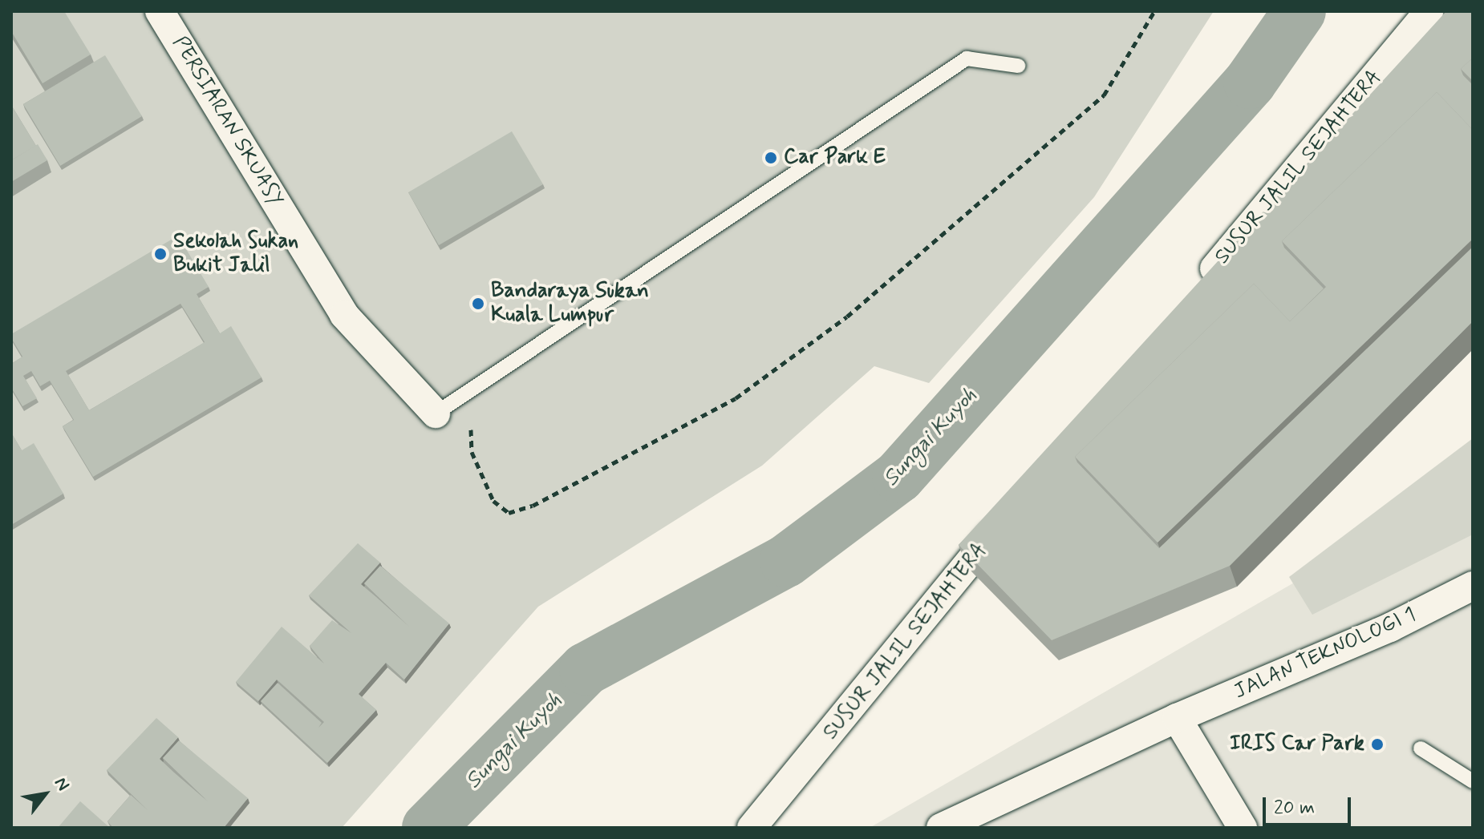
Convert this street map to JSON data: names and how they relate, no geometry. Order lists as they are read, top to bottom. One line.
{"streets":{"street":["PERSIARAN SKUASY","SUSUR JALIL SEJAHTERA","JALAN TEKNOLOGI 1"]},"water":["Sungai Kuyoh"],"places":["Car Park E","Sekolah Sukan Bukit Jalil","Bandaraya Sukan Kuala Lumpur","IRIS Car Park"],"scale_bar":"20 m","north":"top right"}
